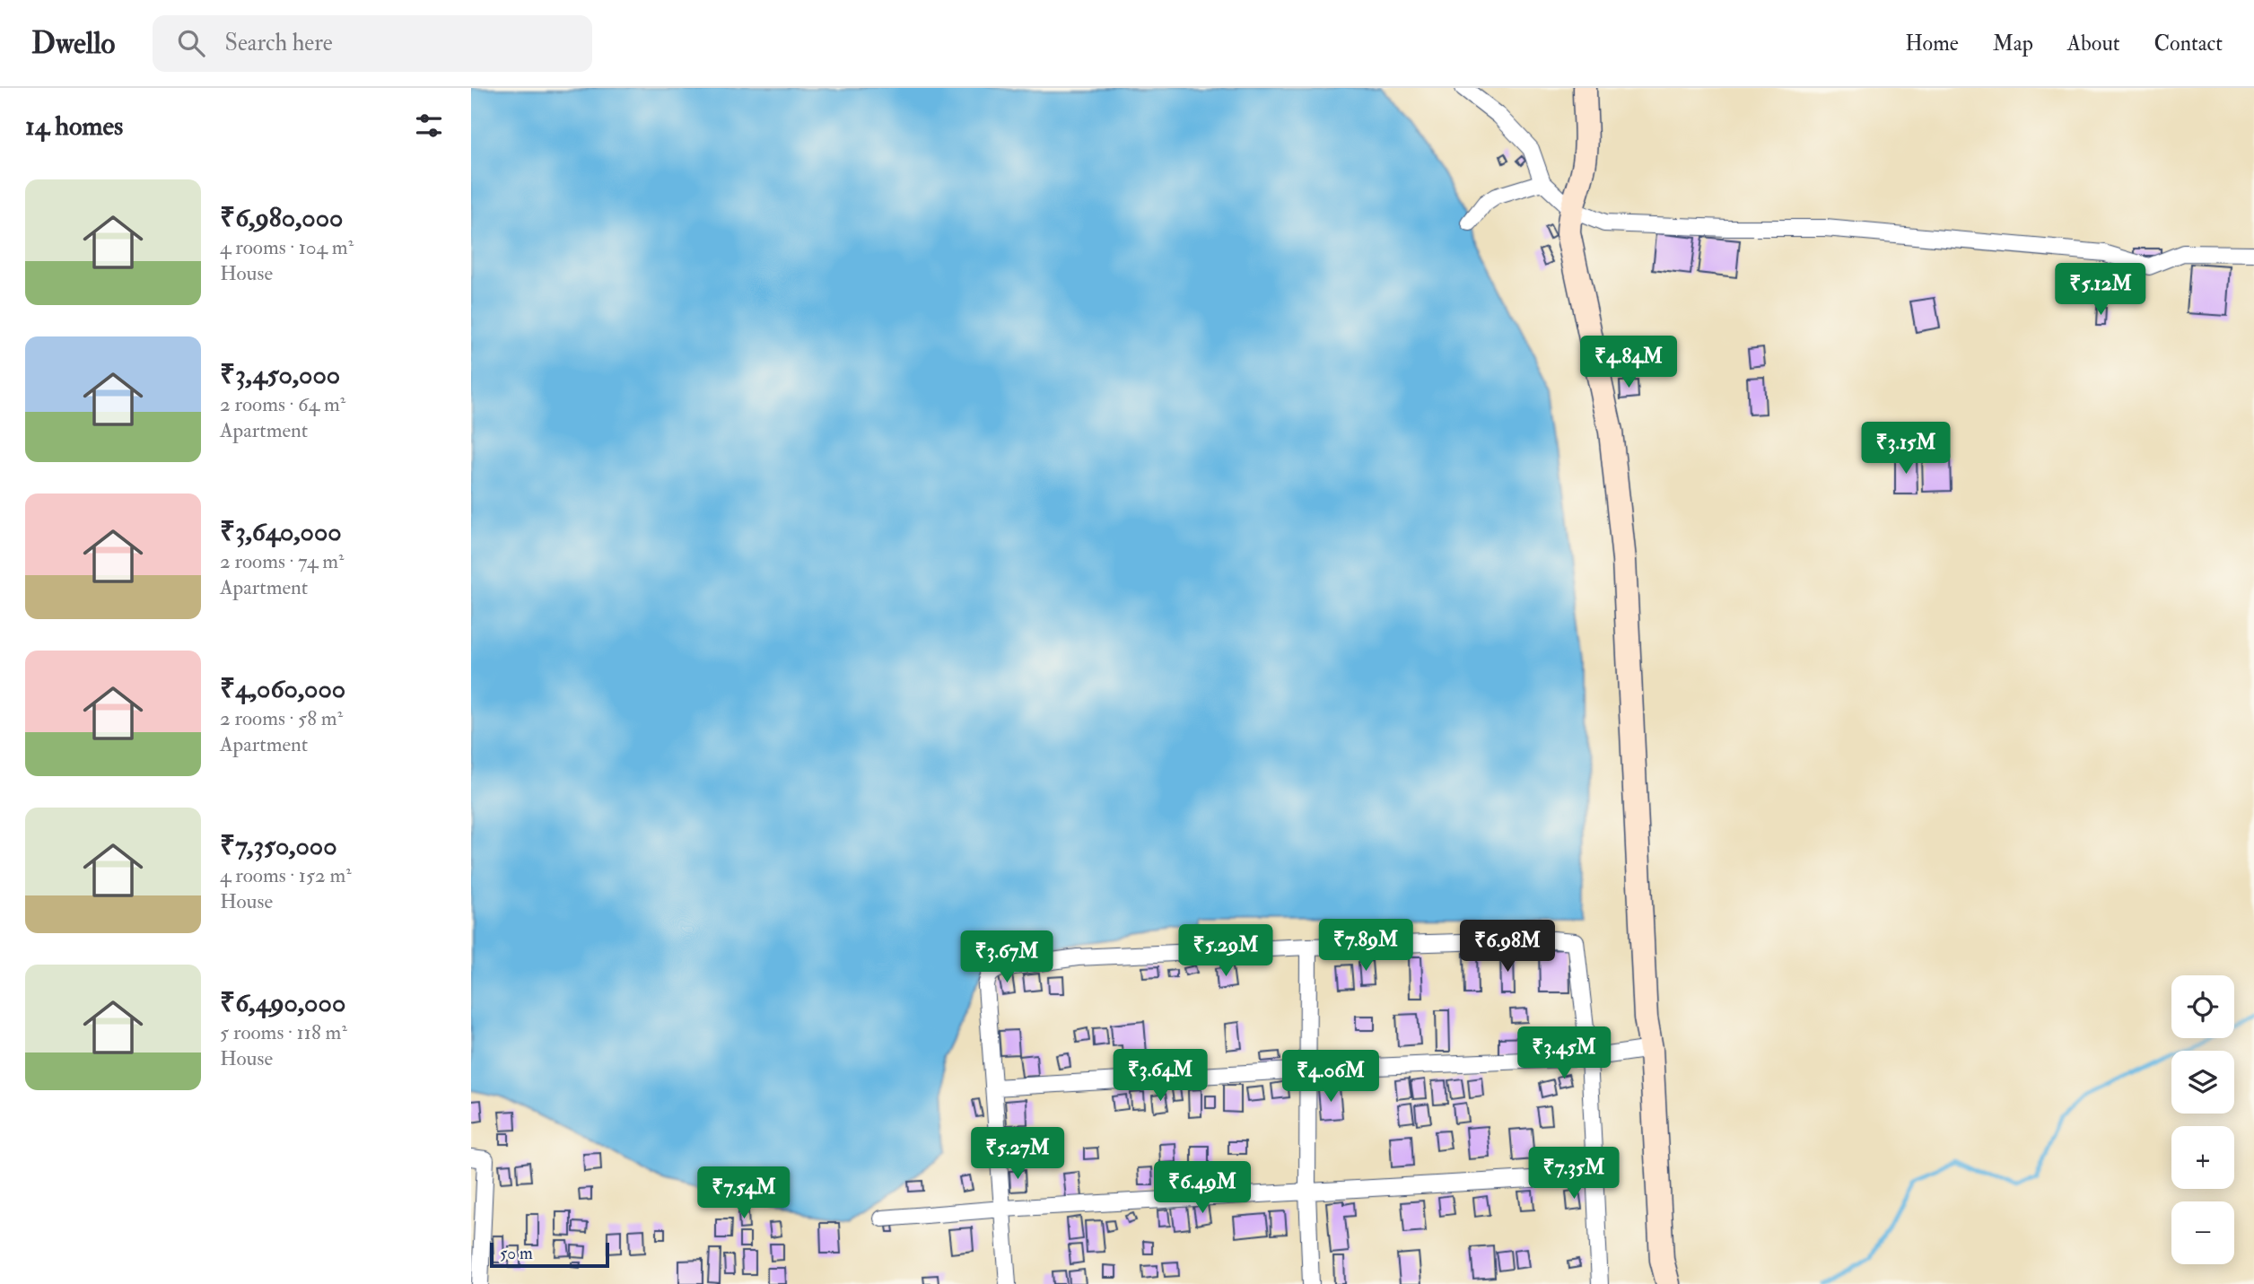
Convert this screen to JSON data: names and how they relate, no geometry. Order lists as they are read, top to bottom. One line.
{"scale_bar":"50 m","page":{"header":"Dwello","search":"Search here","nav":["Home","Map","About","Contact"],"heading":"14 homes","list":[{"name":"₹6,980,000","note":"4 rooms · 104 m² · House"},{"name":"₹3,450,000","note":"2 rooms · 64 m² · Apartment"},{"name":"₹3,640,000","note":"2 rooms · 74 m² · Apartment"},{"name":"₹4,060,000","note":"2 rooms · 58 m² · Apartment"},{"name":"₹7,350,000","note":"4 rooms · 152 m² · House"},{"name":"₹6,490,000","note":"5 rooms · 118 m² · House"}],"price":["₹5.12M","₹4.84M","₹3.15M","₹7.89M","₹6.98M","₹5.29M","₹3.67M","₹3.45M","₹3.64M","₹4.06M","₹5.27M","₹7.35M","₹6.49M","₹7.54M"],"map_buttons":["+","−"],"scale":"50 m"}}
